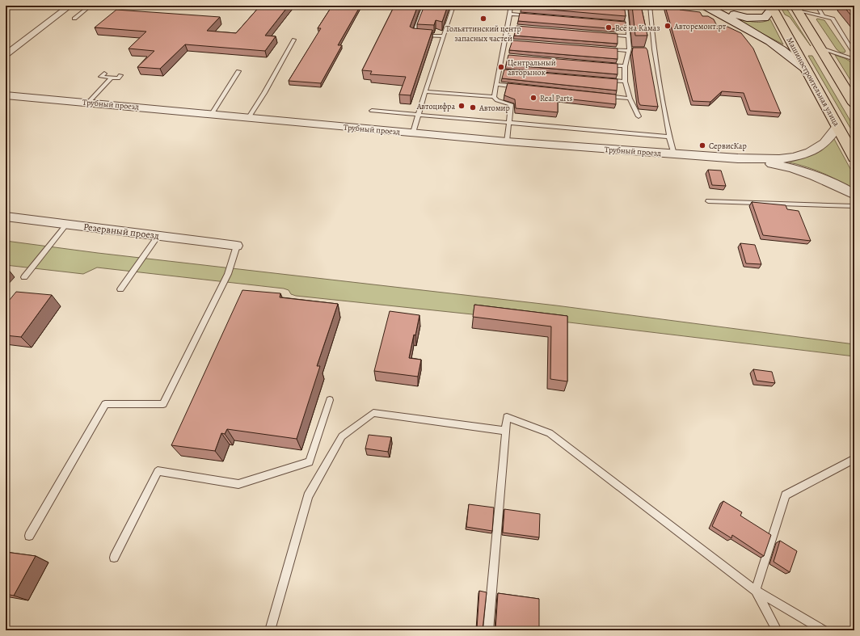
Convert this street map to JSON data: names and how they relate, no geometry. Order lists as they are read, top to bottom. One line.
{"streets":{"main road":["Машиностроительная улица"],"street":["Трубный проезд","Резервный проезд"]},"places":["Тольяттинский центр запасных частей","Авторемонт.рт","Всё на Камаз","Центральный авторынок","Real Parts","Автоцифра","Автомир","СервисКар"]}
